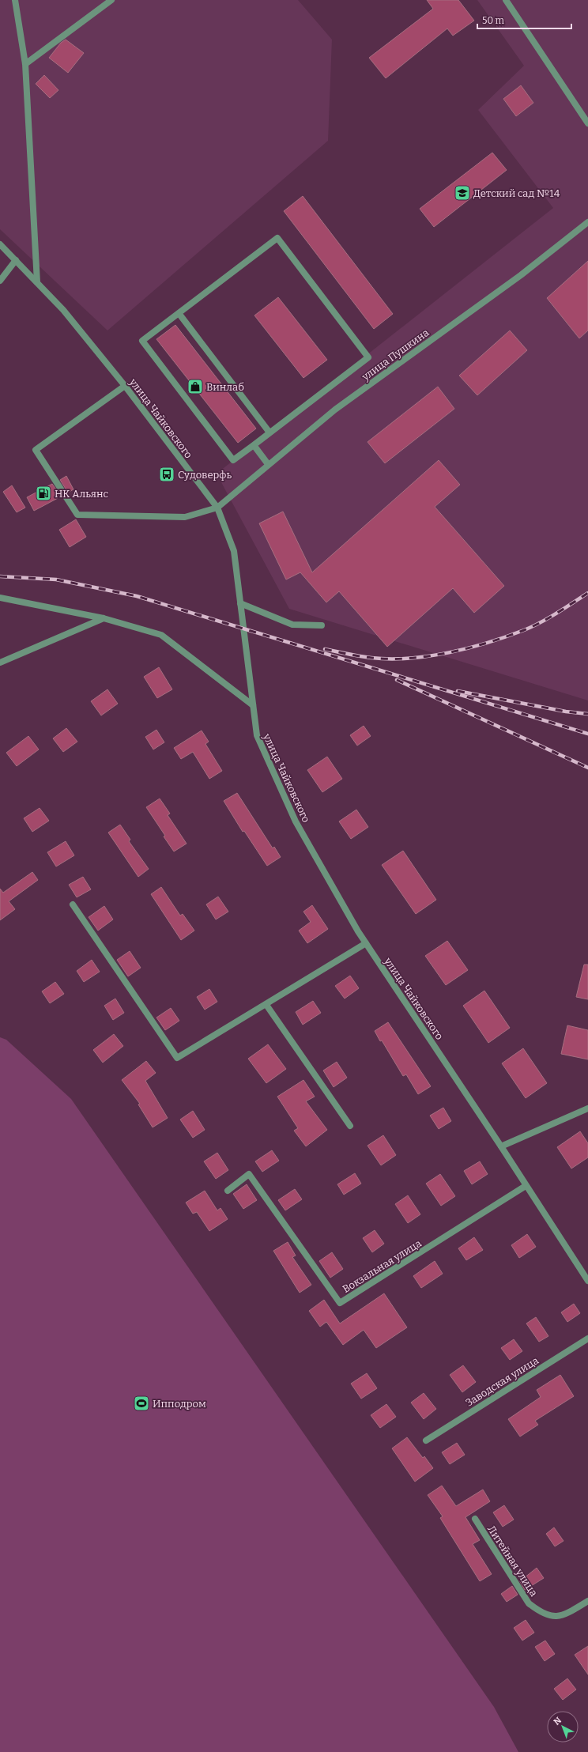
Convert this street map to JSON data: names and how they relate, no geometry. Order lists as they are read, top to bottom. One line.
{"streets":{"street":["улица Пушкина","улица Чайковского","Вокзальная улица","Заводская улица","Литейная улица"]},"crossings":[["улица Пушкина","улица Чайковского"],["улица Чайковского","Вокзальная улица"]],"places":{"school or university":["Детский сад №14"],"shop":["Винлаб"],"bus stop":["Судоверфь"],"fuel station":["НК Альянс"],"sports":["Ипподром"]},"scale_bar":"50 m","north":"top left"}
